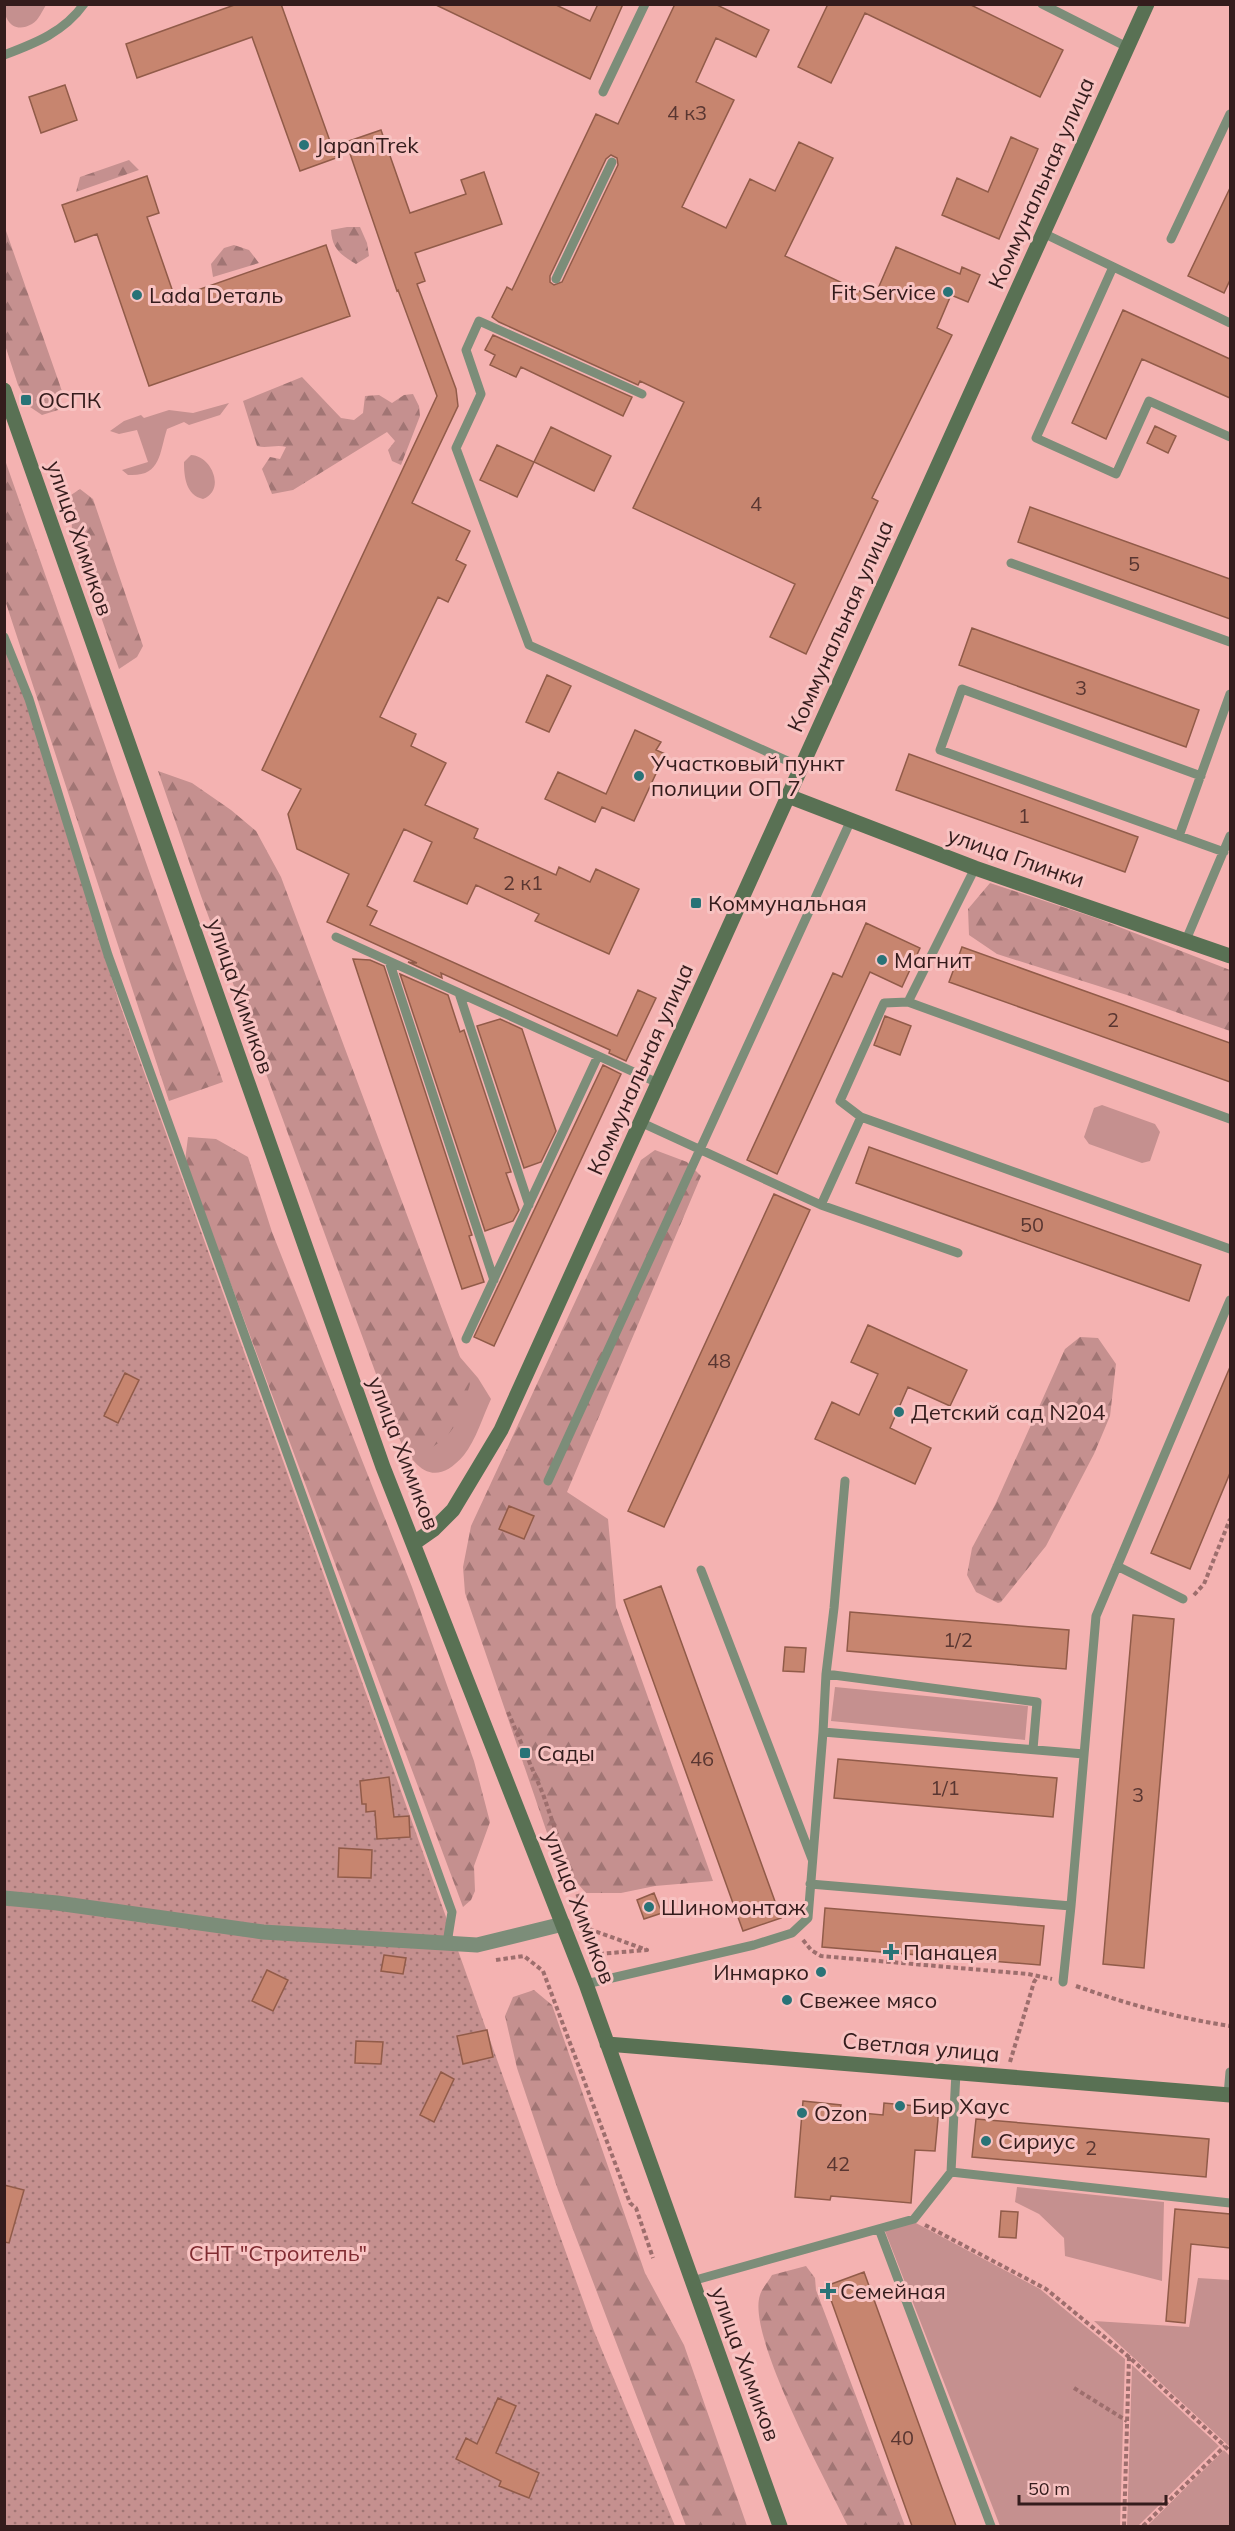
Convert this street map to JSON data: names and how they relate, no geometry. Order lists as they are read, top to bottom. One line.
{"streets":{"street":["Коммунальная улица","улица Химиков","улица Глинки","Светлая улица"]},"crossings":[["Коммунальная улица","улица Химиков"],["Коммунальная улица","улица Глинки"],["улица Химиков","Светлая улица"]],"parks":["СНТ \"Строитель\""],"places":{"other":["JapanTrek","Fit Service","Lada Dеталь","Участковый пункт полиции ОП 7","Магнит","Детский сад N204","Шиномонтаж","Инмарко","Свежее мясо","Бир Хаус","Ozon","Сириус"],"transit":["ОСПК","Коммунальная","Сады"],"health":["Панацея","Семейная"]},"house_numbers":["4 к3","4","5","3","1","2 к1","2","50","48","1/2","46","1/1","3","2","42","40"],"scale_bar":"50 m"}
